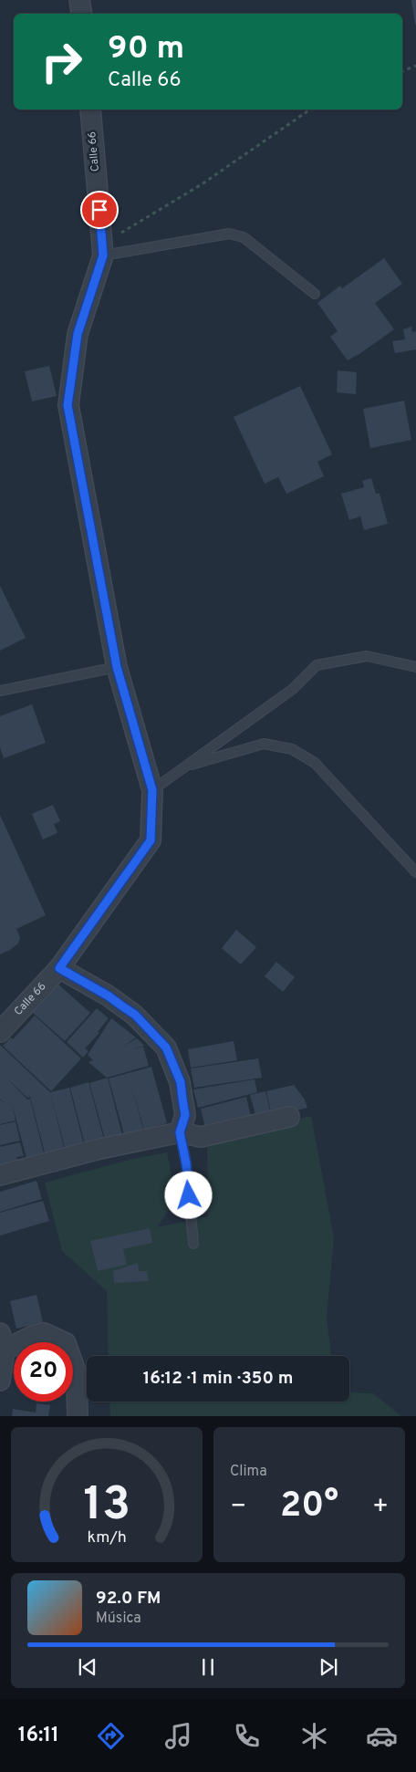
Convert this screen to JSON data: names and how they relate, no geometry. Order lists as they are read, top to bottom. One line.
{"streets":{"street":["Calle 66"]},"page":{"turn":["90 m","Calle 66"],"limit":"20","trip":"16:12 · 1 min · 350 m","tile":"Clima","heat":["−","20°","+"],"song":["92.0 FM","Música"],"tabs":"16:11","gauge":["13","km/h"]}}
